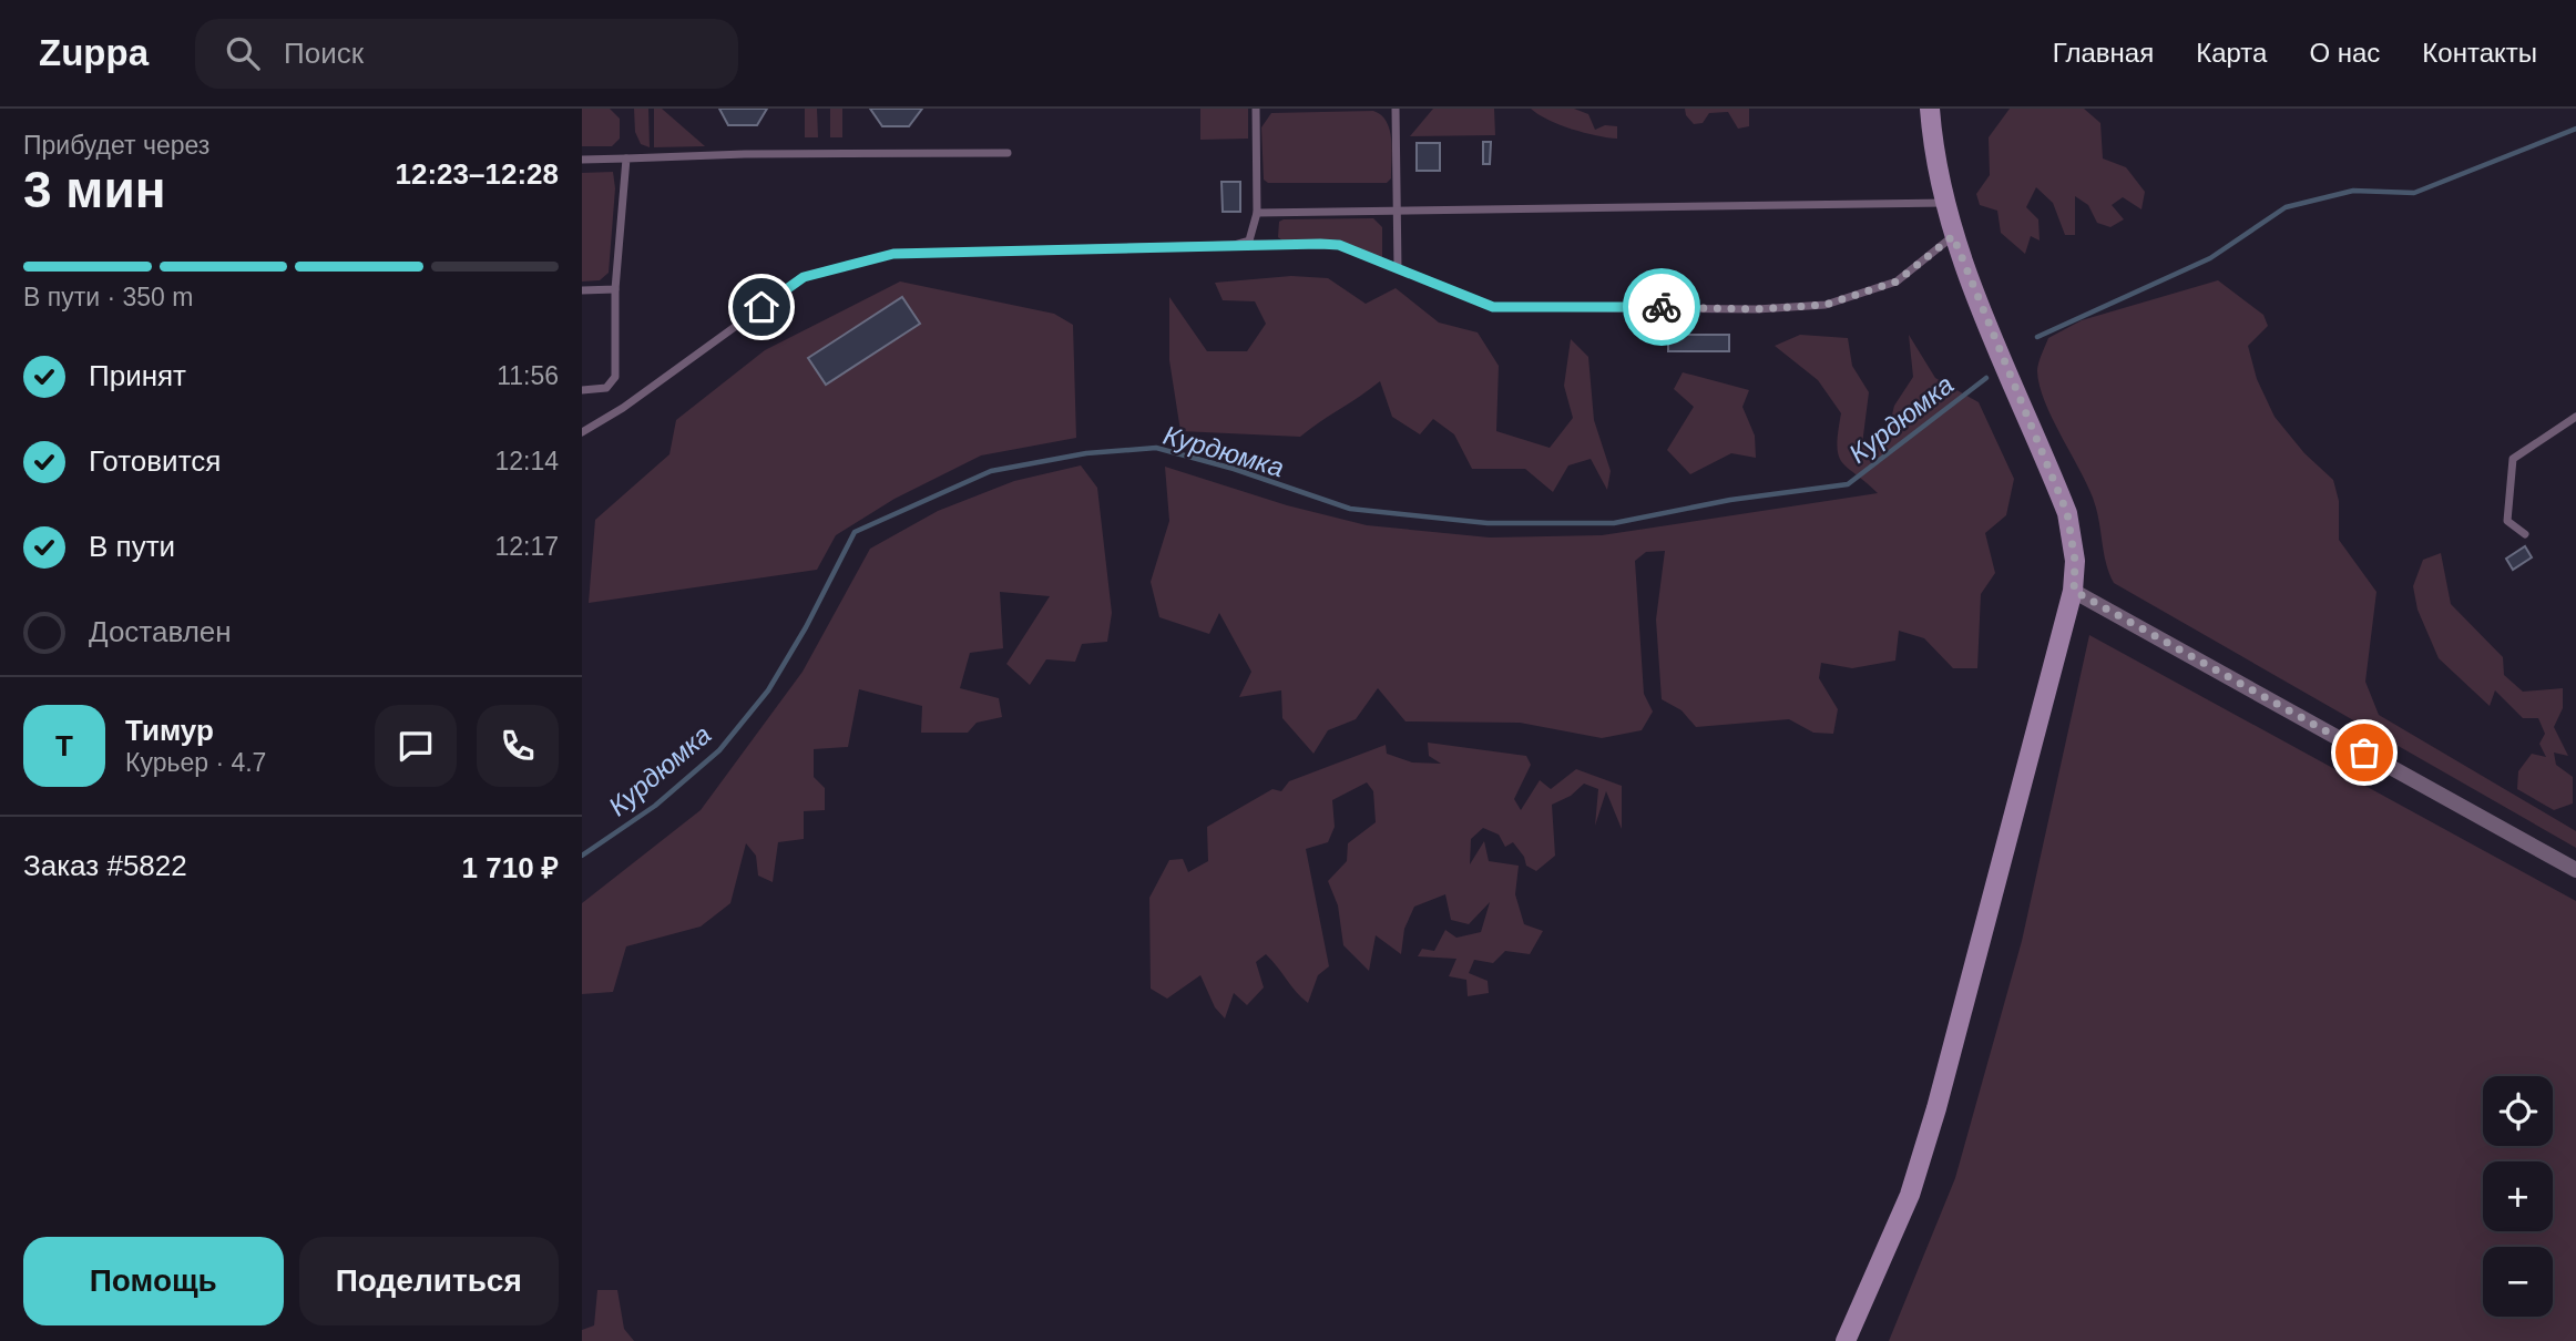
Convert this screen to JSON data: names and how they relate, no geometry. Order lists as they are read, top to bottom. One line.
{"water":["Курдюмка"],"page":{"header":"Zuppa","search":"Поиск","nav":["Главная","Карта","О нас","Контакты"],"heading":["3 мин","Прибудет через","12:23–12:28"],"panel":["Тимур","Курьер · 4.7","Заказ #5822","1 710 ₽"],"bar":"В пути · 350 m","list":[["Принят","11:56"],["Готовится","12:14"],["В пути","12:17"],"Доставлен"],"round":"Т","map_buttons":["+","−"],"buttons":["Помощь","Поделиться"]}}
